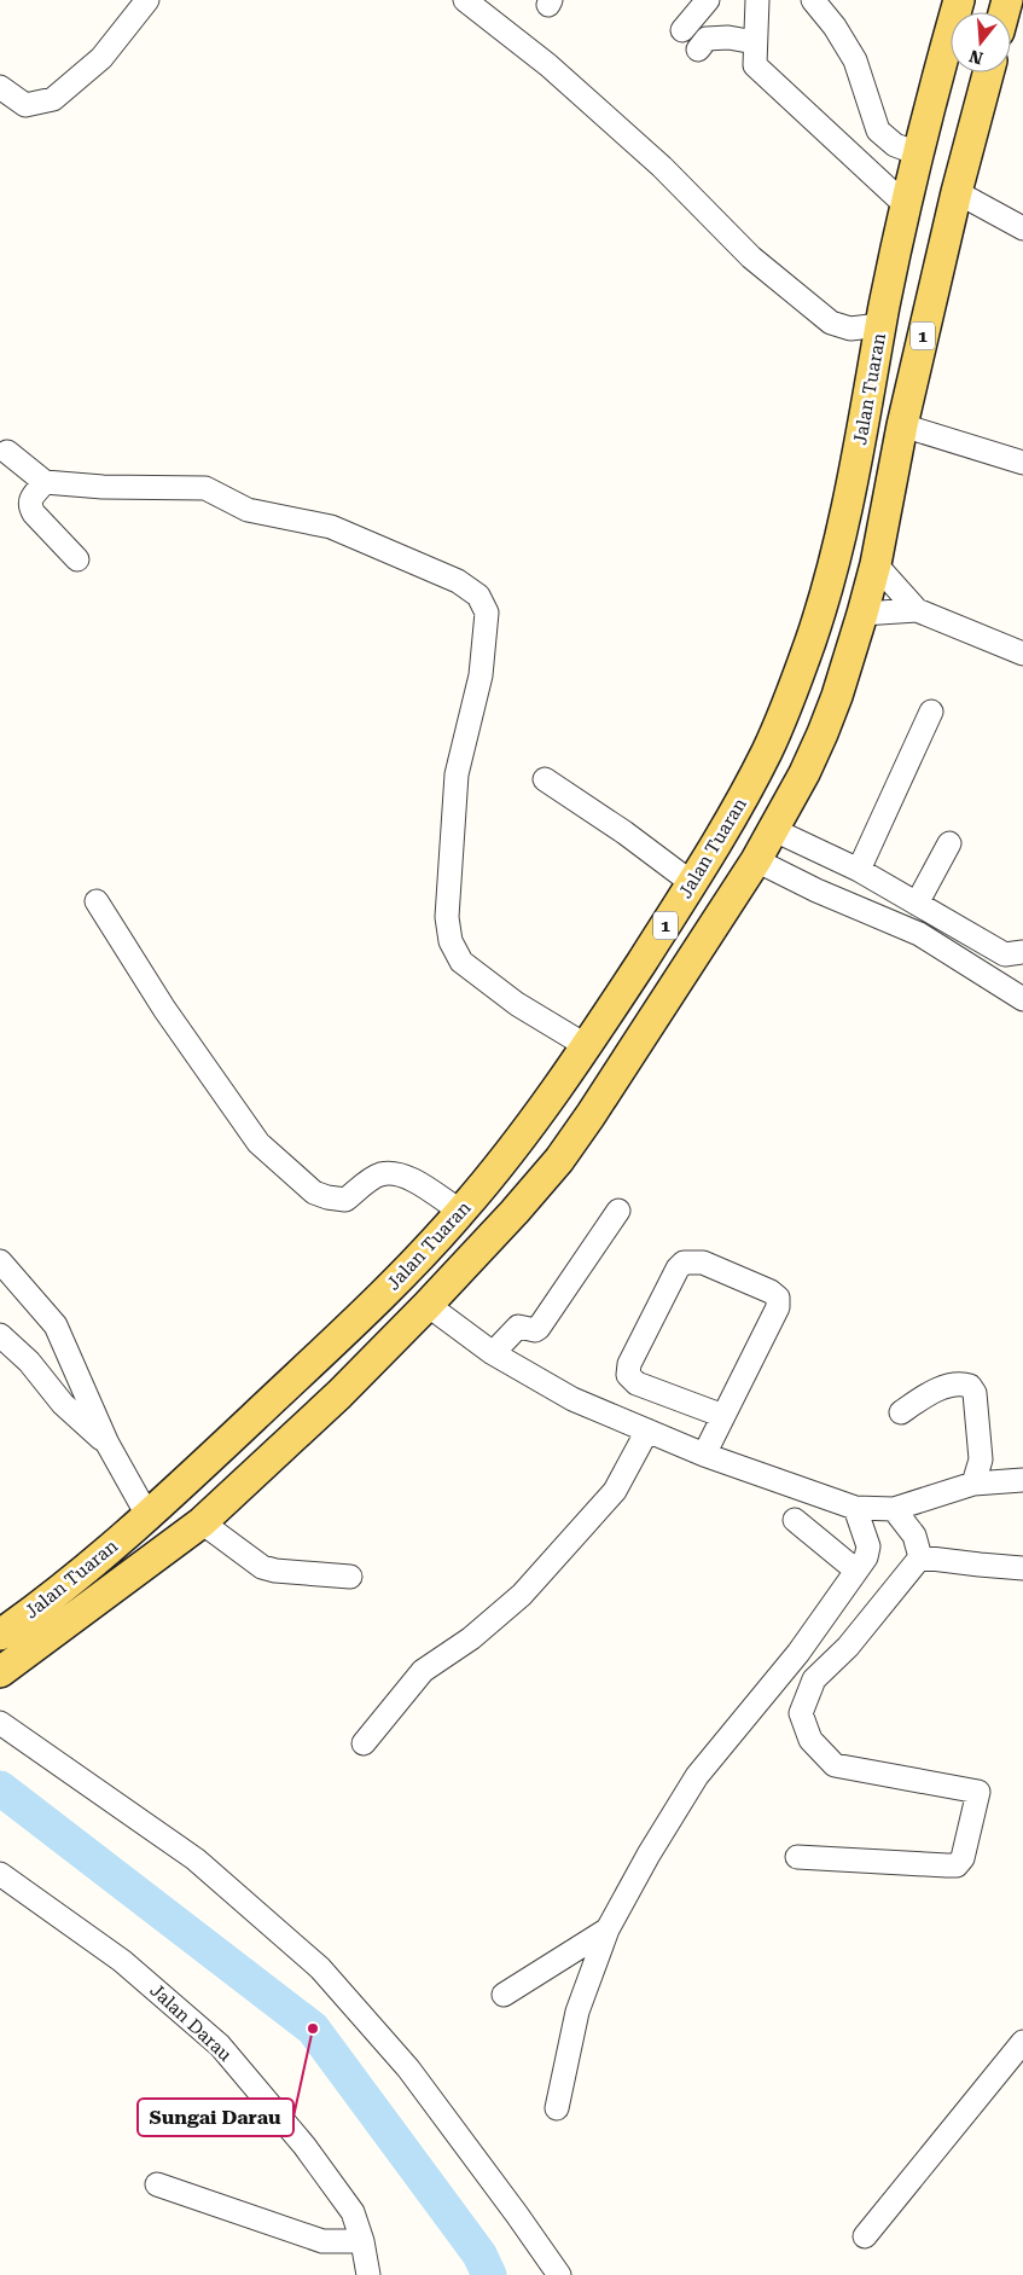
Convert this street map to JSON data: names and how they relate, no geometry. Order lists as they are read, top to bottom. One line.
{"streets":{"main road":["1","Jalan Tuaran"],"street":["Jalan Darau"]},"places":["Sungai Darau"],"north":"bottom"}
